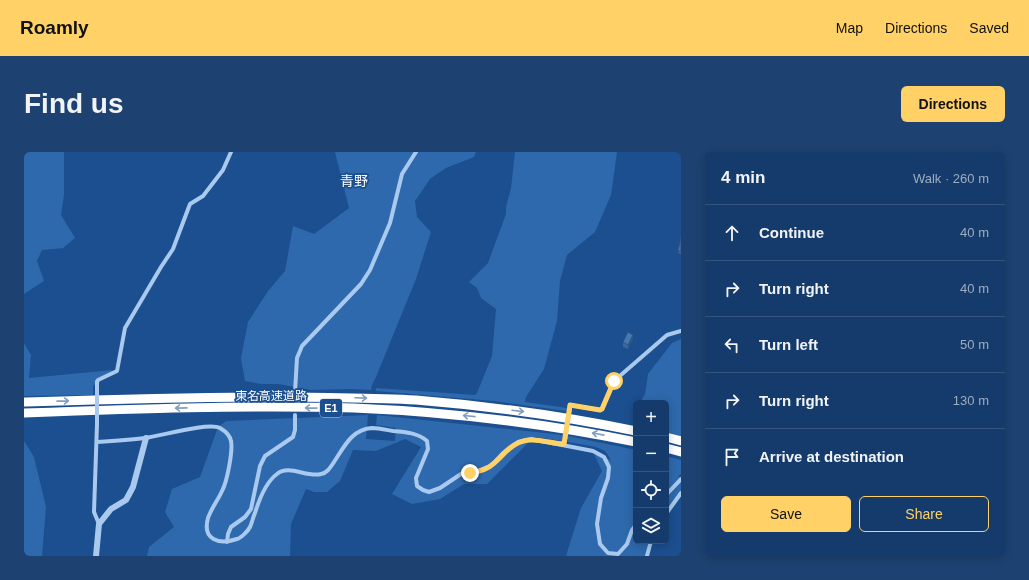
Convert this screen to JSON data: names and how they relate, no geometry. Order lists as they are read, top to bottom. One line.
{"streets":{"highway":["東名高速道路","E1"]},"districts":["青野"],"page":{"header":"Roamly","nav":["Map","Directions","Saved"],"buttons":["Directions",["Save","Share"]],"title":"Find us","heading":["4 min","Walk · 260 m"],"list":[["Continue","40 m"],["Turn right","40 m"],["Turn left","50 m"],["Turn right","130 m"],"Arrive at destination"],"map_buttons":["+","−"]}}
